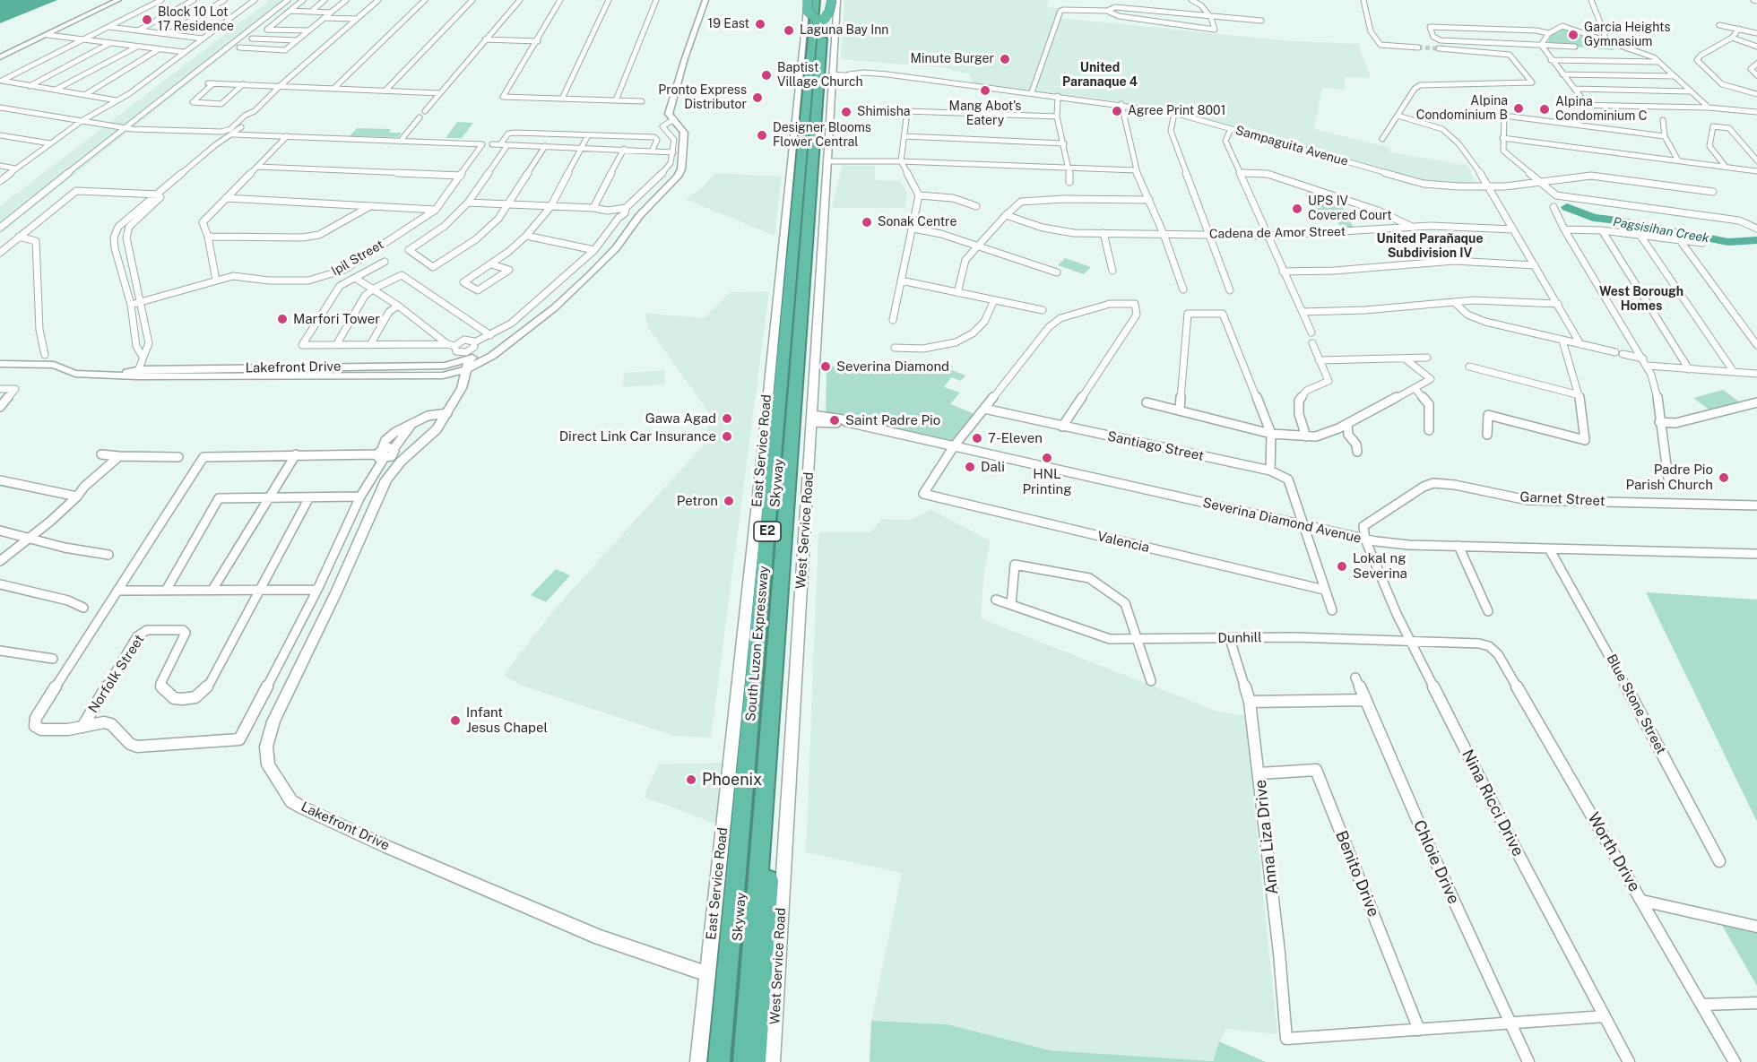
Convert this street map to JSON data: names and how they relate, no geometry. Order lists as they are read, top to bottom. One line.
{"streets":{"highway":["Skyway","E2","South Luzon Expressway"],"main road":["Lakefront Drive","East Service Road","West Service Road"],"street":["Sampaguita Avenue","Cadena de Amor Street","Ipil Street","Santiago Street","Garnet Street","Severina Diamond Avenue","Valencia","Dunhill","Norfolk Street","Blue Stone Street","Nina Ricci Drive","Anna Liza Drive","Worth Drive","Chloie Drive","Benito Drive"]},"crossings":[["Sampaguita Avenue","West Service Road"],["Lakefront Drive","East Service Road"],["Santiago Street","Severina Diamond Avenue"],["Santiago Street","Valencia"],["Skyway","South Luzon Expressway"],["Garnet Street","Severina Diamond Avenue"],["Garnet Street","Nina Ricci Drive"],["Severina Diamond Avenue","West Service Road"],["Severina Diamond Avenue","Valencia"],["Severina Diamond Avenue","Blue Stone Street"],["Severina Diamond Avenue","Nina Ricci Drive"],["Dunhill","Nina Ricci Drive"],["Dunhill","Anna Liza Drive"],["Dunhill","Worth Drive"],["Anna Liza Drive","Benito Drive"]],"districts":["United Paranaque 4","United Parañaque Subdivision IV","West Borough Homes"],"water":["Pagsisihan Creek"],"places":["Block 10 Lot 17 Residence","19 East","Laguna Bay Inn","Garcia Heights Gymnasium","Minute Burger","Baptist Village Church","Mang Abot's Eatery","Pronto Express Distributor","Alpina Condominium B","Alpina Condominium C","Agree Print 8001","Shimisha","Designer Blooms Flower Central","UPS IV Covered Court","Sonak Centre","Marfori Tower","Severina Diamond","Gawa Agad","Saint Padre Pio","Direct Link Car Insurance","7-Eleven","HNL Printing","Dali","Padre Pio Parish Church","Petron","Lokal ng Severina","Infant Jesus Chapel","Phoenix"]}
